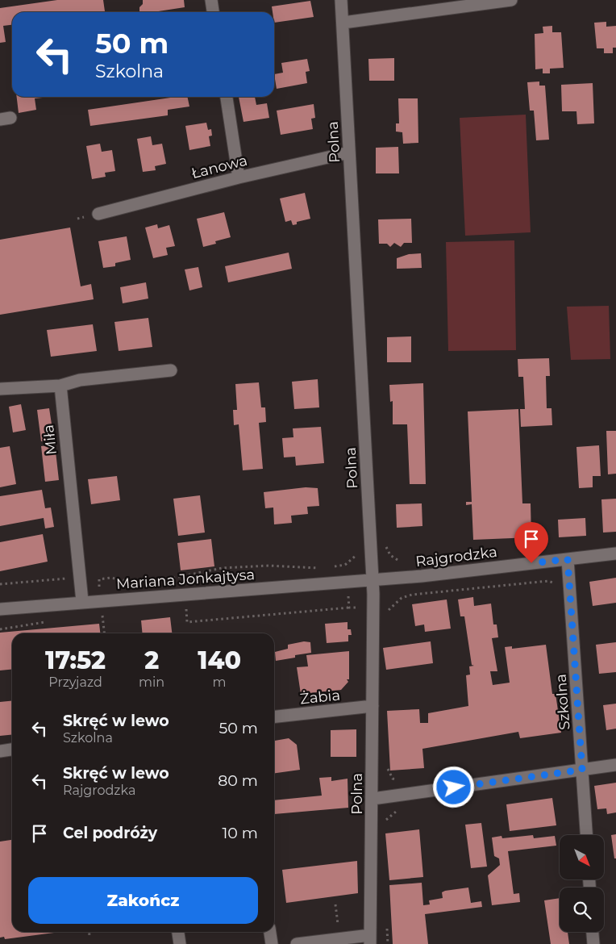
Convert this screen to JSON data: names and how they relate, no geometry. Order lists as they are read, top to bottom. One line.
{"streets":{"street":["Polna","Łanowa","Miła","Rajgrodzka","Mariana Jonkajtysa","Żabia","Szkolna"]},"crossings":[["Polna","Łanowa"],["Polna","Rajgrodzka"],["Polna","Mariana Jonkajtysa"],["Polna","Żabia"],["Miła","Mariana Jonkajtysa"],["Rajgrodzka","Mariana Jonkajtysa"],["Rajgrodzka","Szkolna"]],"north":"bottom right","page":{"turn":["50 m","Szkolna"],"eta":["17:52","Przyjazd","2","min","140","m"],"list":[{"name":"Skręć w lewo","note":"Szkolna","value":"50 m"},{"name":"Skręć w lewo","note":"Rajgrodzka","value":"80 m"},{"name":"Cel podróży","value":"10 m"}],"buttons":"Zakończ"}}
